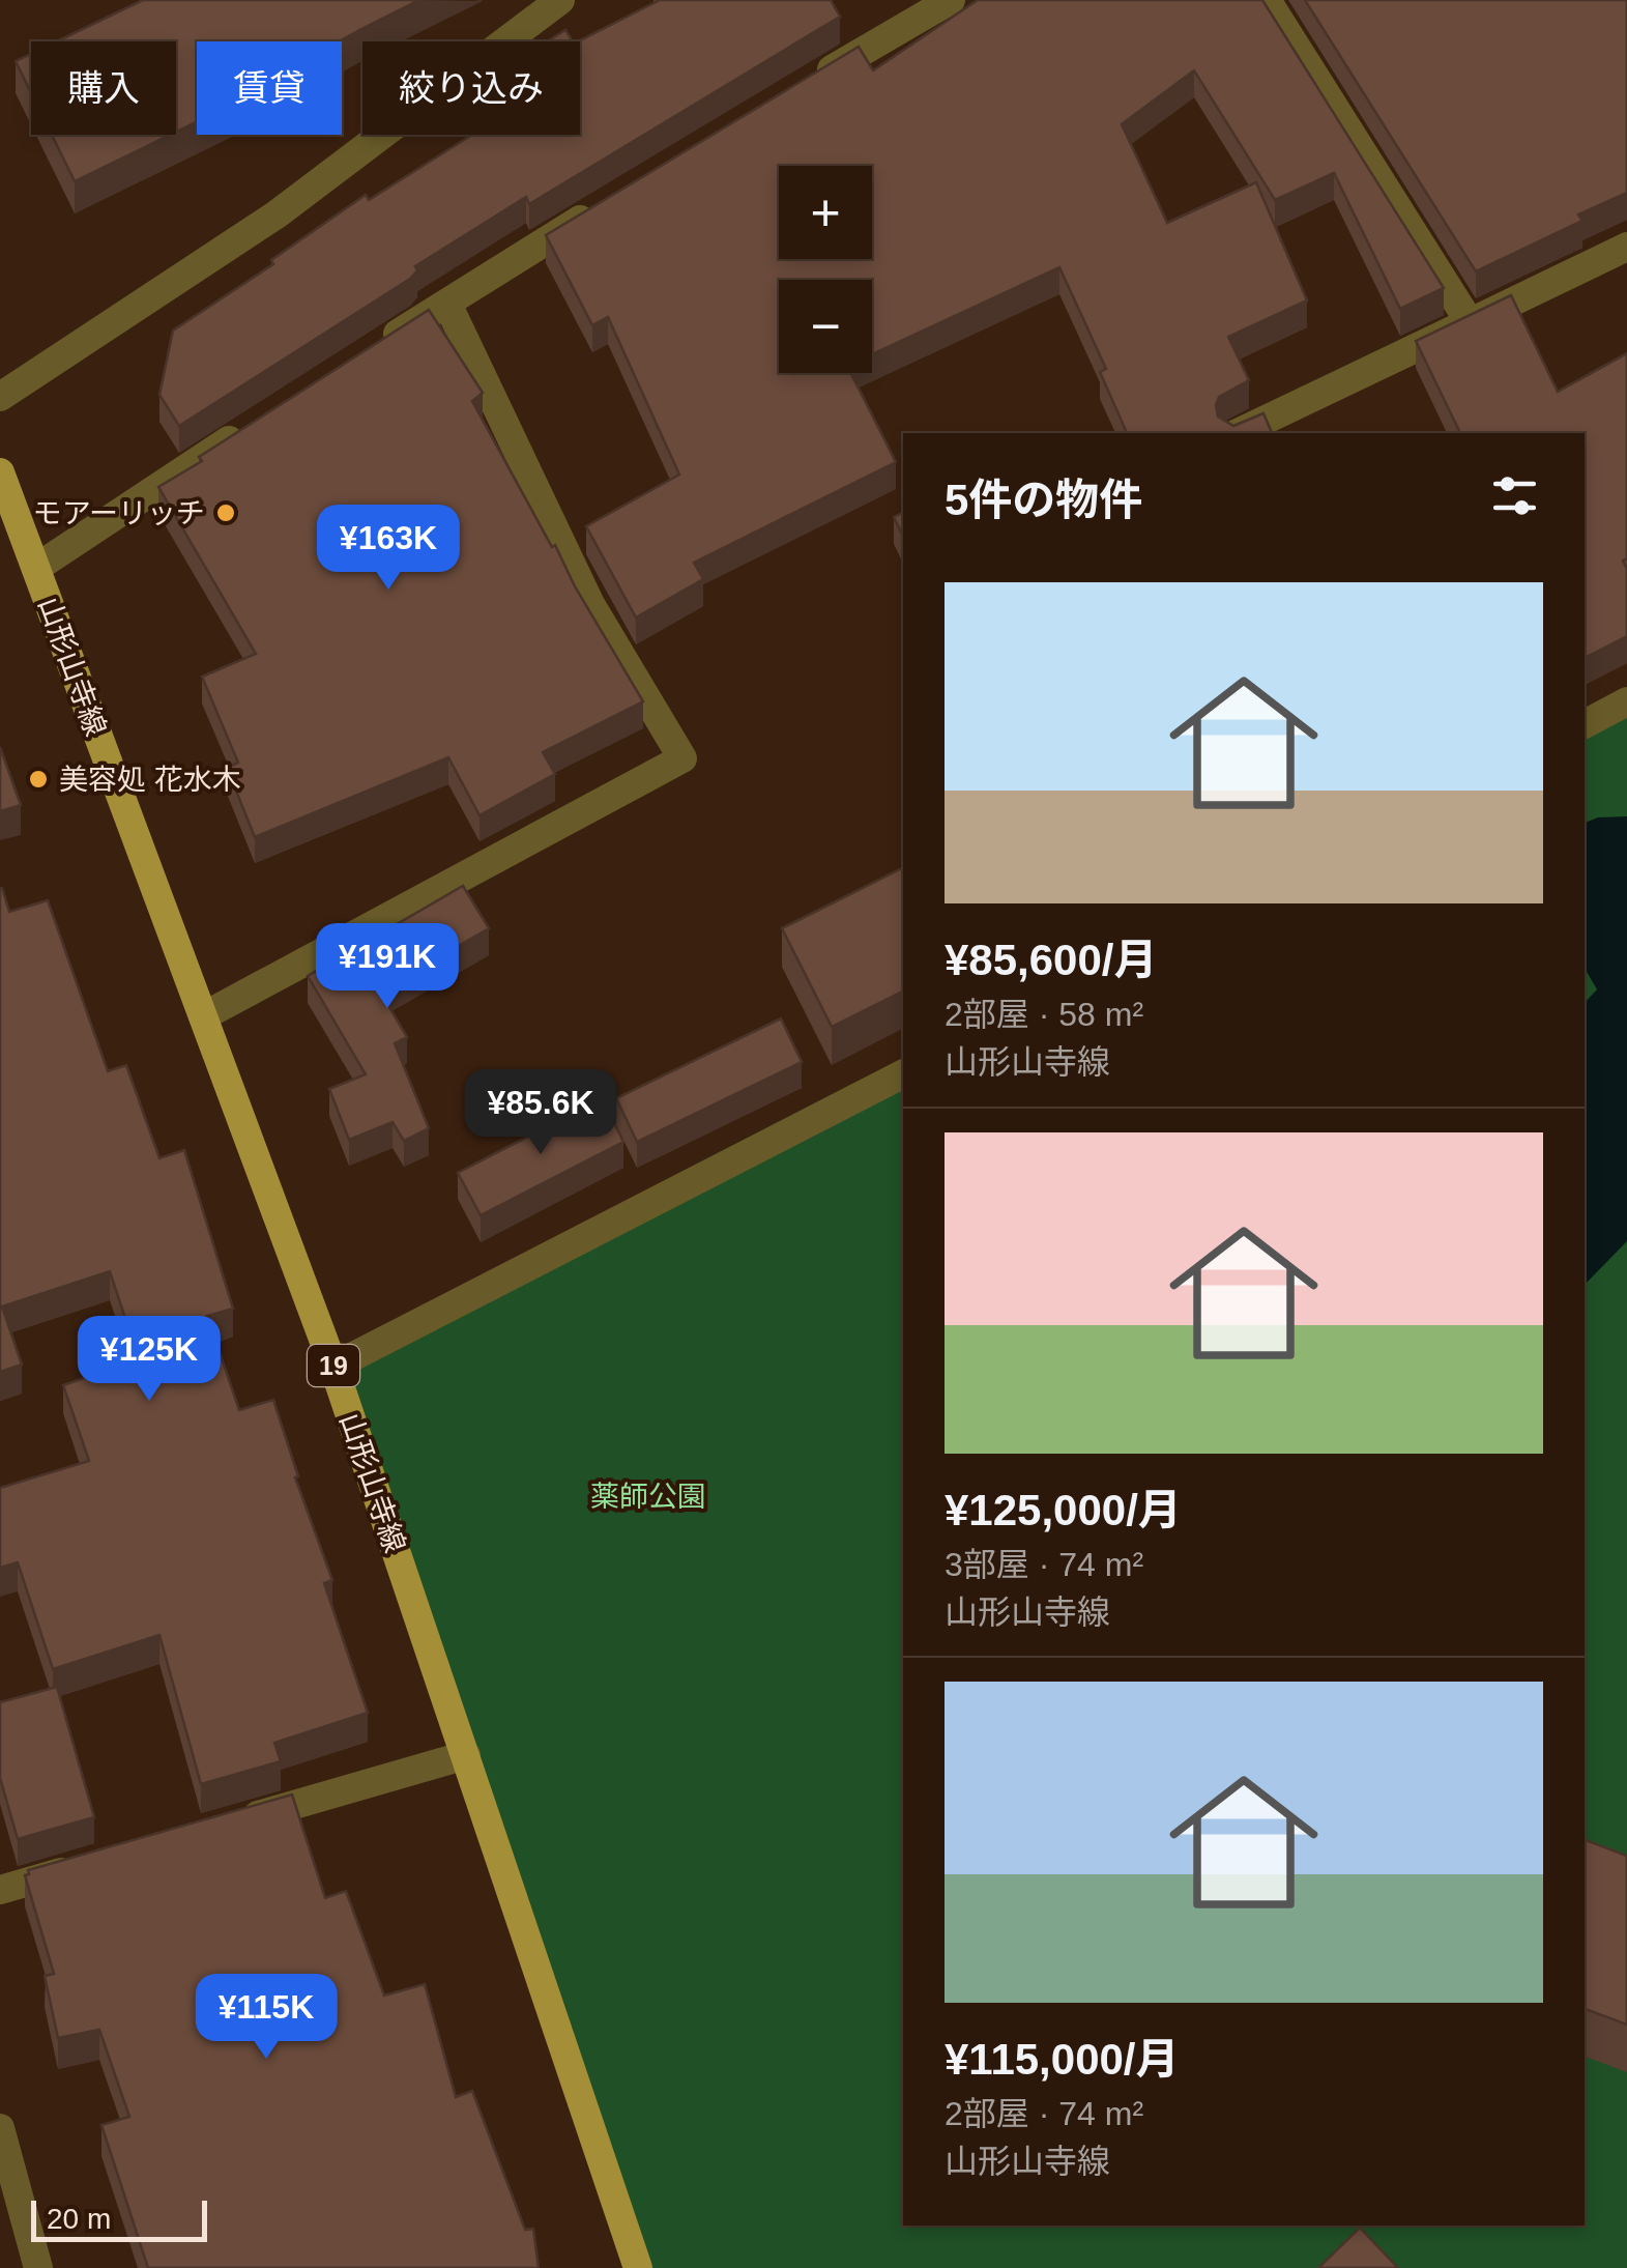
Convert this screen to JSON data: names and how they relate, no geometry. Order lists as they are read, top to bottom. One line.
{"streets":{"main road":["山形山寺線","19"]},"parks":["薬師公園"],"places":["モアーリッチ","美容処 花水木"],"scale_bar":"20 m","page":{"chip":["購入","賃貸","絞り込み"],"map_buttons":["+","−"],"heading":"5件の物件","price":["¥163K","¥191K","¥85.6K","¥125K","¥115K"],"list":[{"name":"¥85,600/月","note":"2部屋 · 58 m² · 山形山寺線"},{"name":"¥125,000/月","note":"3部屋 · 74 m² · 山形山寺線"},{"name":"¥115,000/月","note":"2部屋 · 74 m² · 山形山寺線"}],"scale":"20 m"}}
